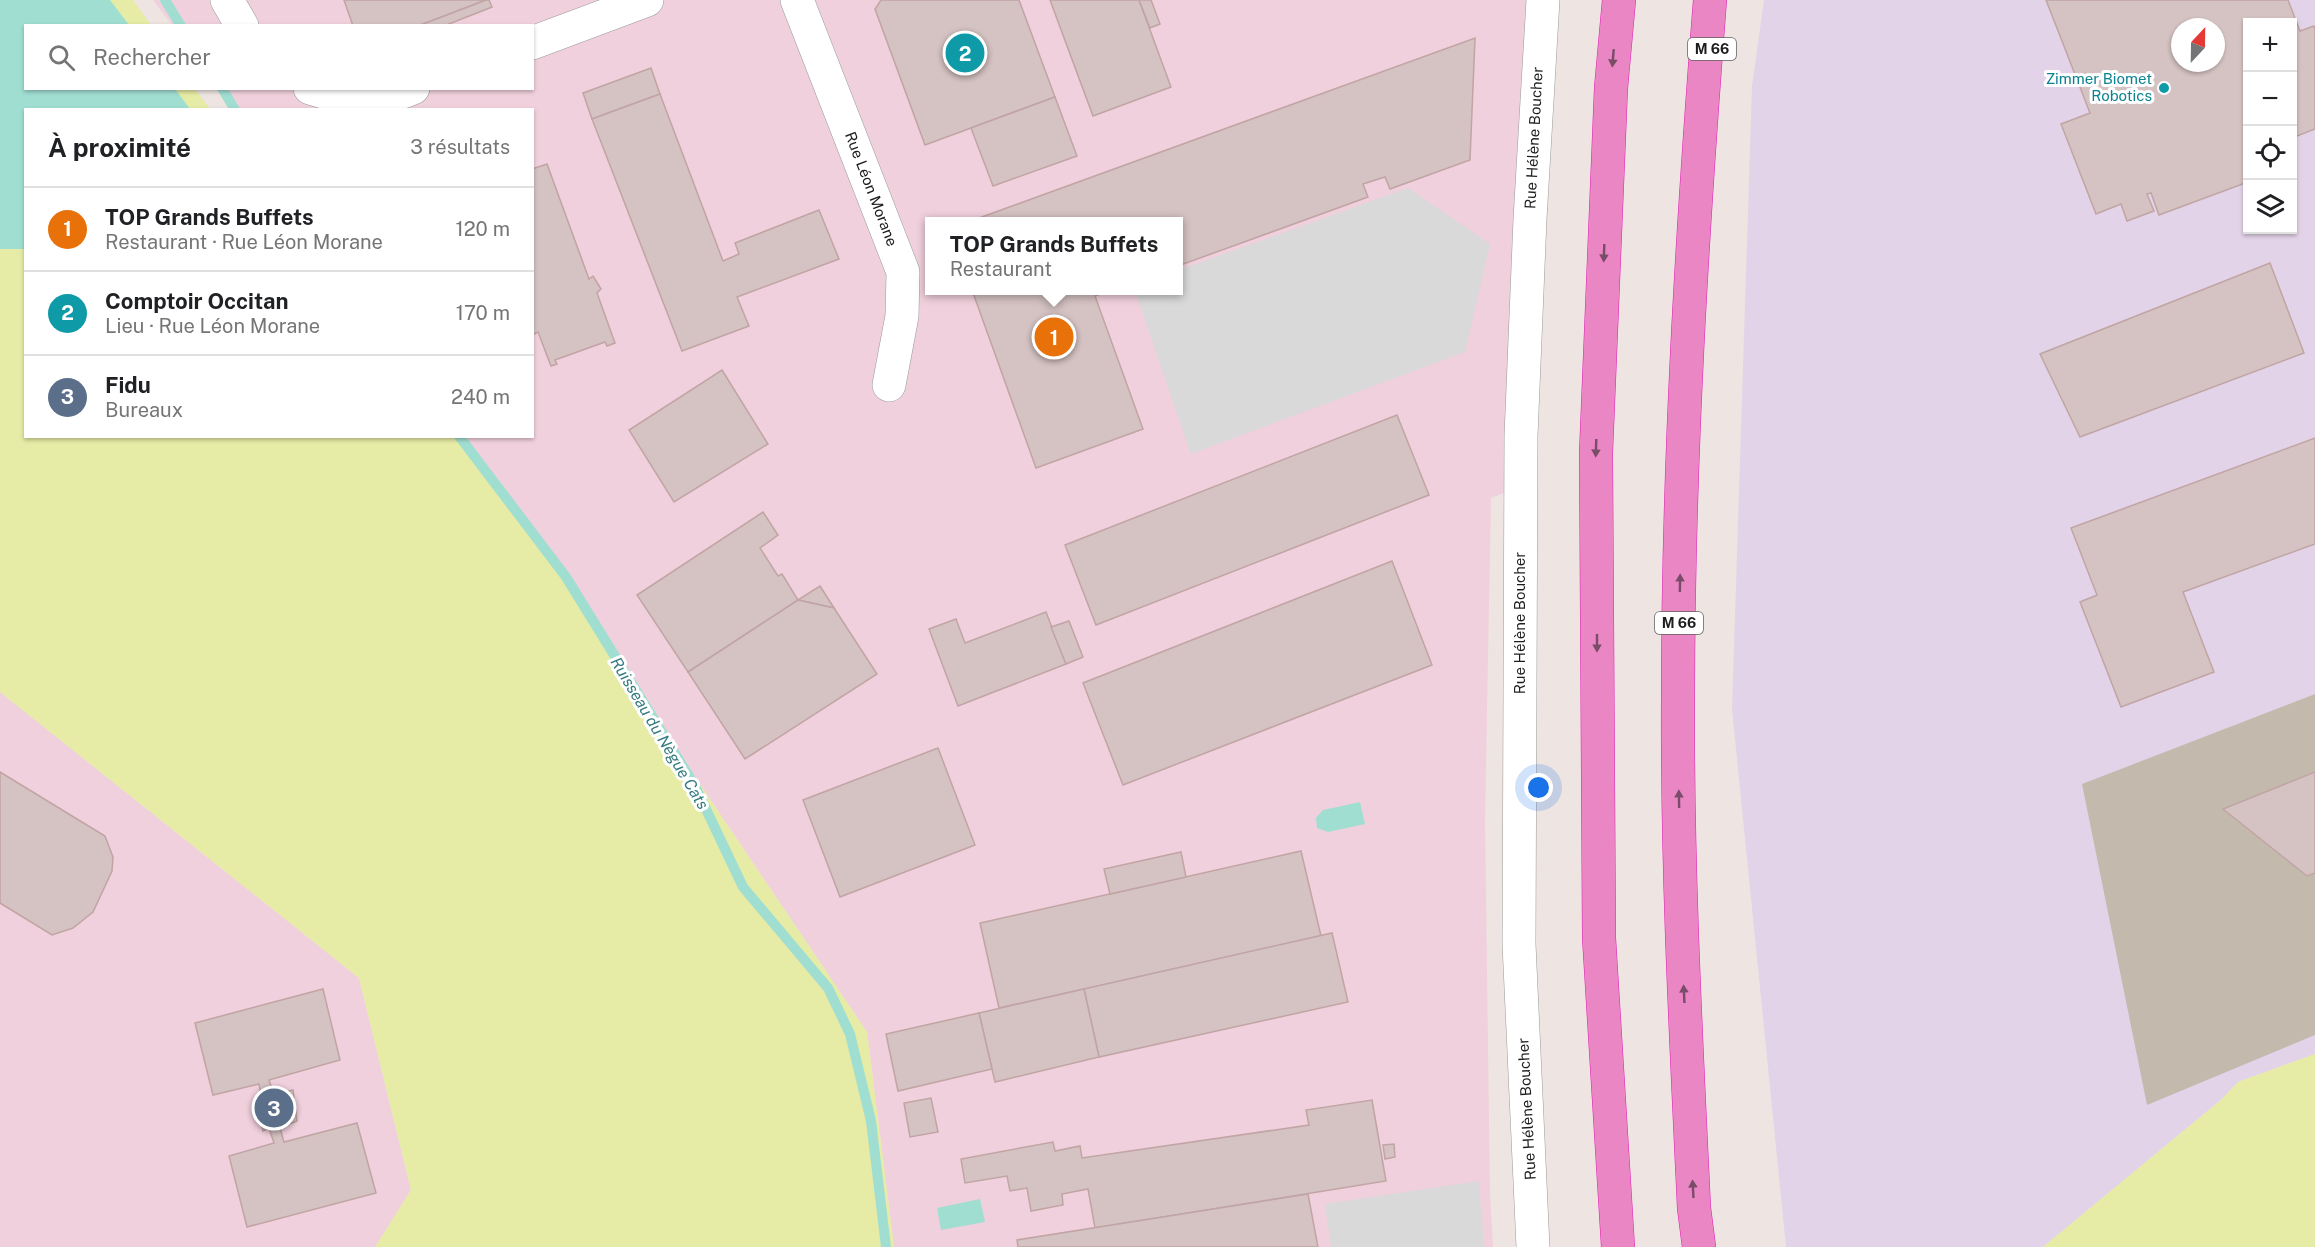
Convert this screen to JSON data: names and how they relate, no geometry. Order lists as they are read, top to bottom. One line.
{"streets":{"highway":["M 66"],"street":["Rue Hélène Boucher","Rue Léon Morane"]},"water":["Ruisseau du Nègue Cats"],"places":["Zimmer Biomet Robotics"],"north":"top","page":{"map_buttons":["+","−"],"search":"Rechercher","pins":["2","1","3"],"heading":["À proximité","3 résultats"],"list":[{"mark":"1","name":"TOP Grands Buffets","note":"Restaurant · Rue Léon Morane","value":"120 m"},{"mark":"2","name":"Comptoir Occitan","note":"Lieu · Rue Léon Morane","value":"170 m"},{"mark":"3","name":"Fidu","note":"Bureaux","value":"240 m"}],"popup":["TOP Grands Buffets","Restaurant"]}}
